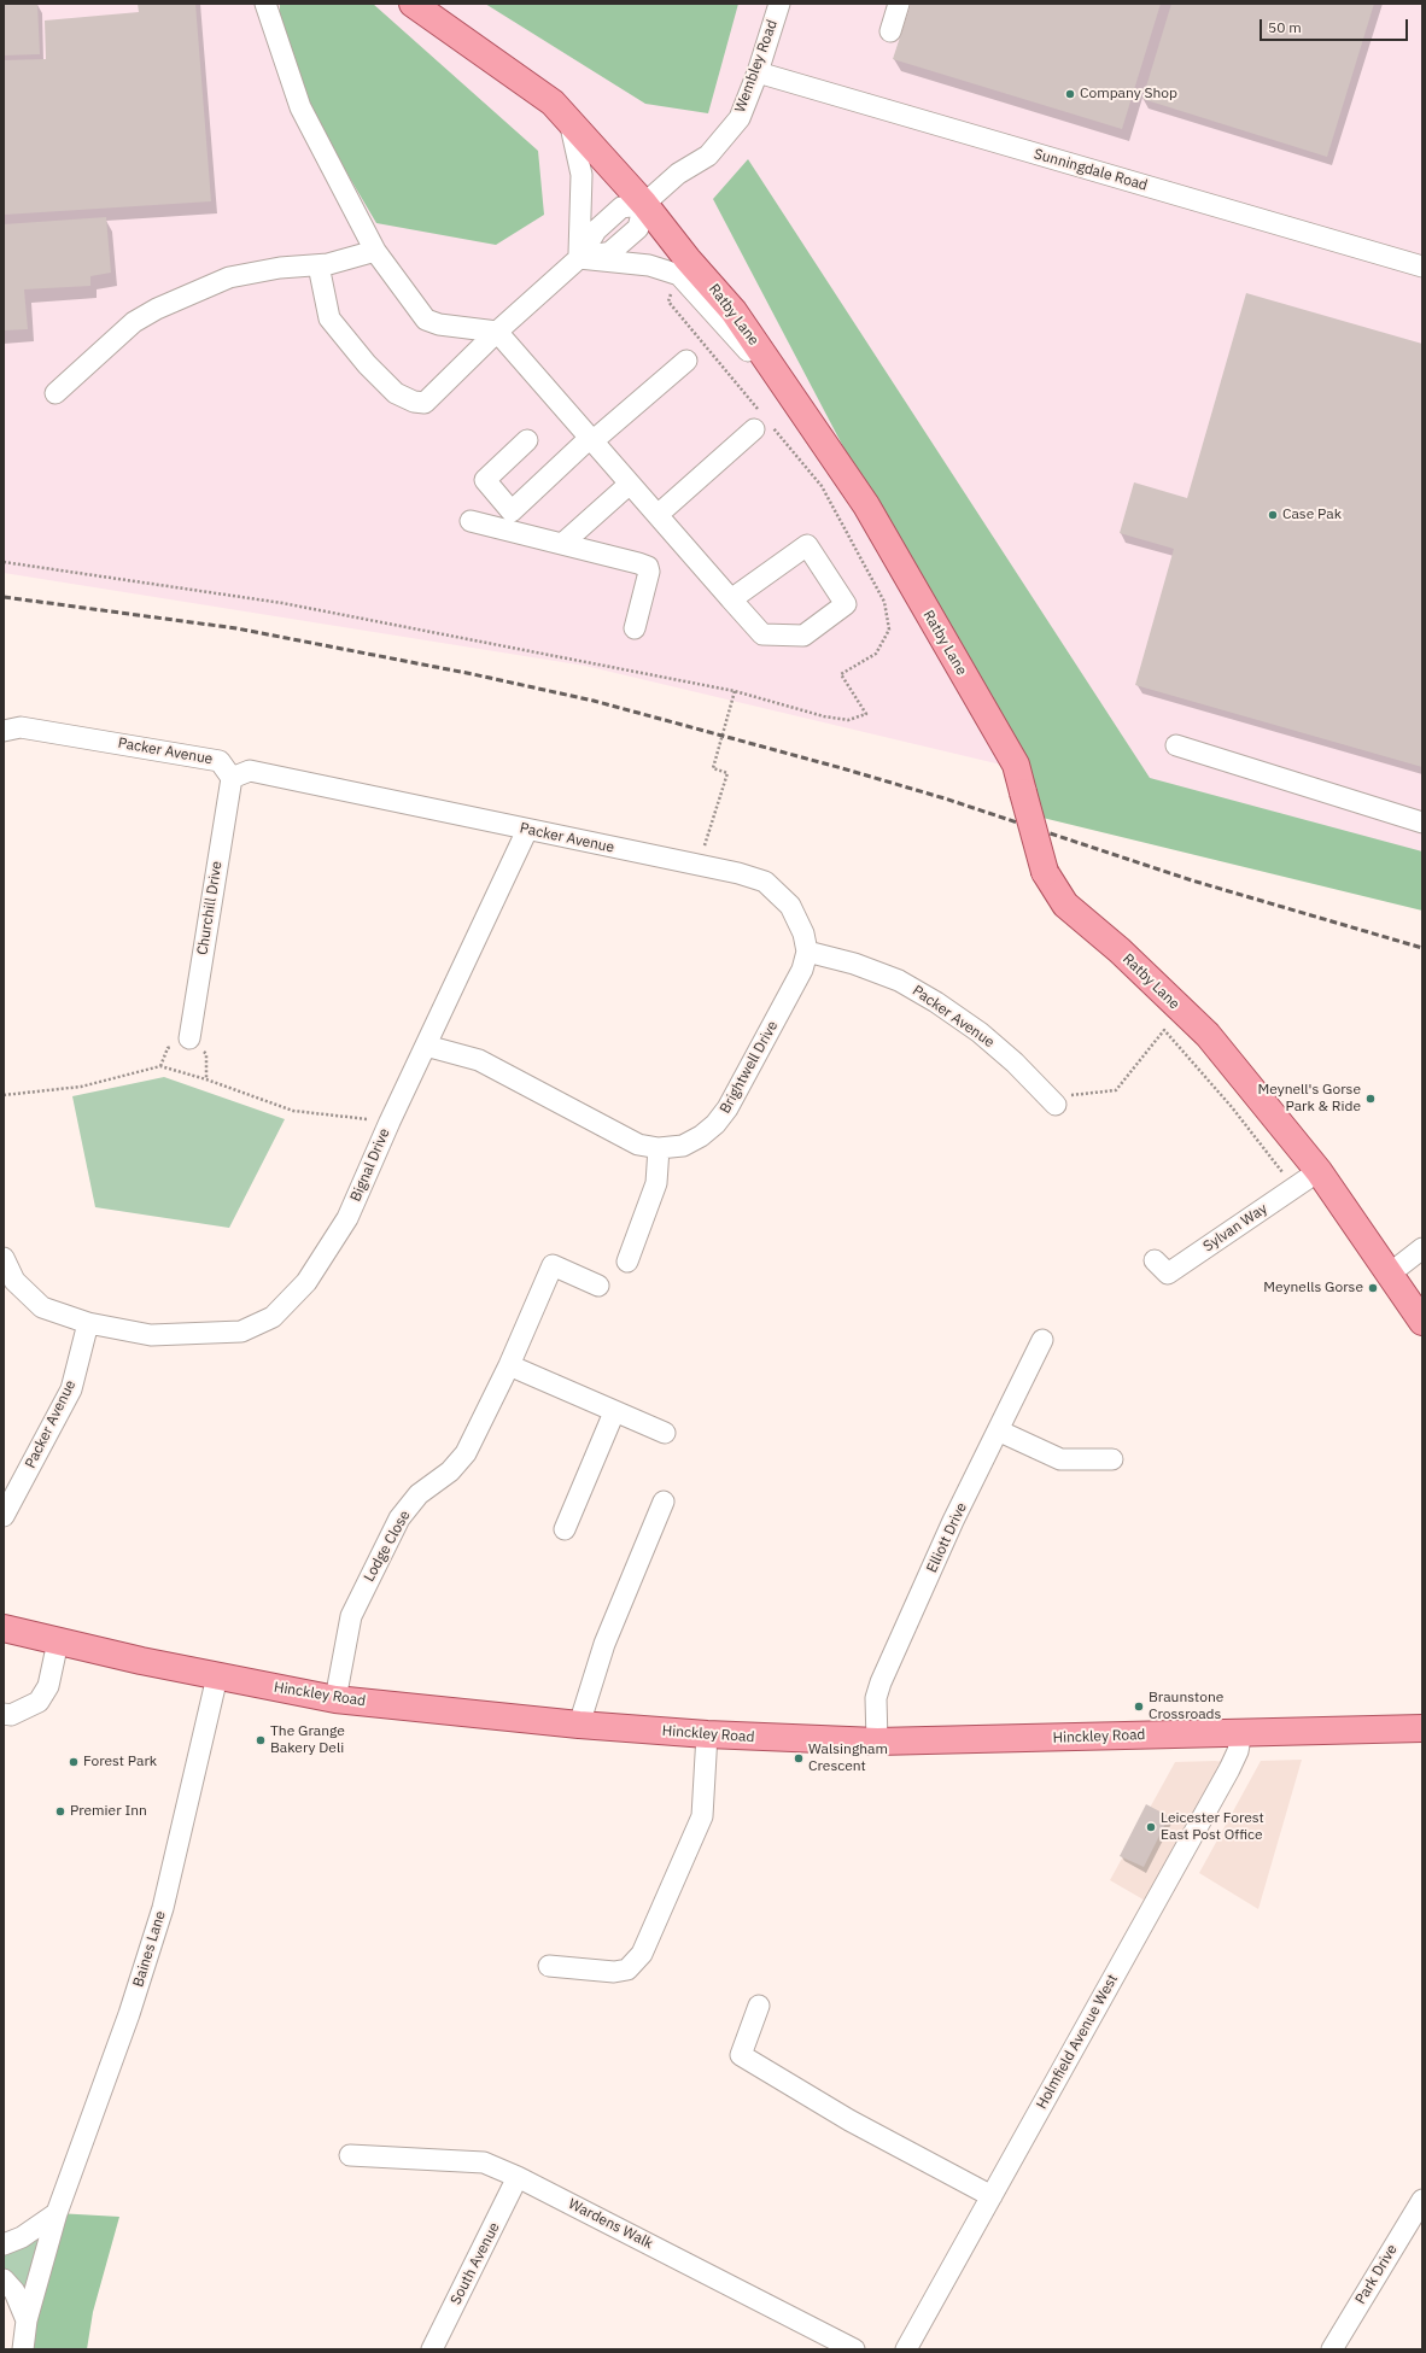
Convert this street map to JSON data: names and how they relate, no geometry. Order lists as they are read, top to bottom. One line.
{"streets":{"main road":["Ratby Lane","Hinckley Road"],"street":["Wembley Road","Sunningdale Road","Packer Avenue","Churchill Drive","Brightwell Drive","Bignal Drive","Sylvan Way","Elliott Drive","Lodge Close","Baines Lane","Holmfield Avenue West","Wardens Walk","South Avenue","Park Drive"]},"crossings":[["Wembley Road","Sunningdale Road"],["Wembley Road","Ratby Lane"],["Ratby Lane","Sylvan Way"],["Packer Avenue","Churchill Drive"],["Packer Avenue","Brightwell Drive"],["Packer Avenue","Bignal Drive"],["Brightwell Drive","Bignal Drive"],["Elliott Drive","Hinckley Road"],["Lodge Close","Hinckley Road"],["Hinckley Road","Baines Lane"],["Hinckley Road","Holmfield Avenue West"],["Wardens Walk","South Avenue"]],"places":["Company Shop","Case Pak","Meynell's Gorse Park & Ride","Meynells Gorse","Braunstone Crossroads","The Grange Bakery Deli","Walsingham Crescent","Forest Park","Premier Inn","Leicester Forest East Post Office"],"scale_bar":"50 m"}
